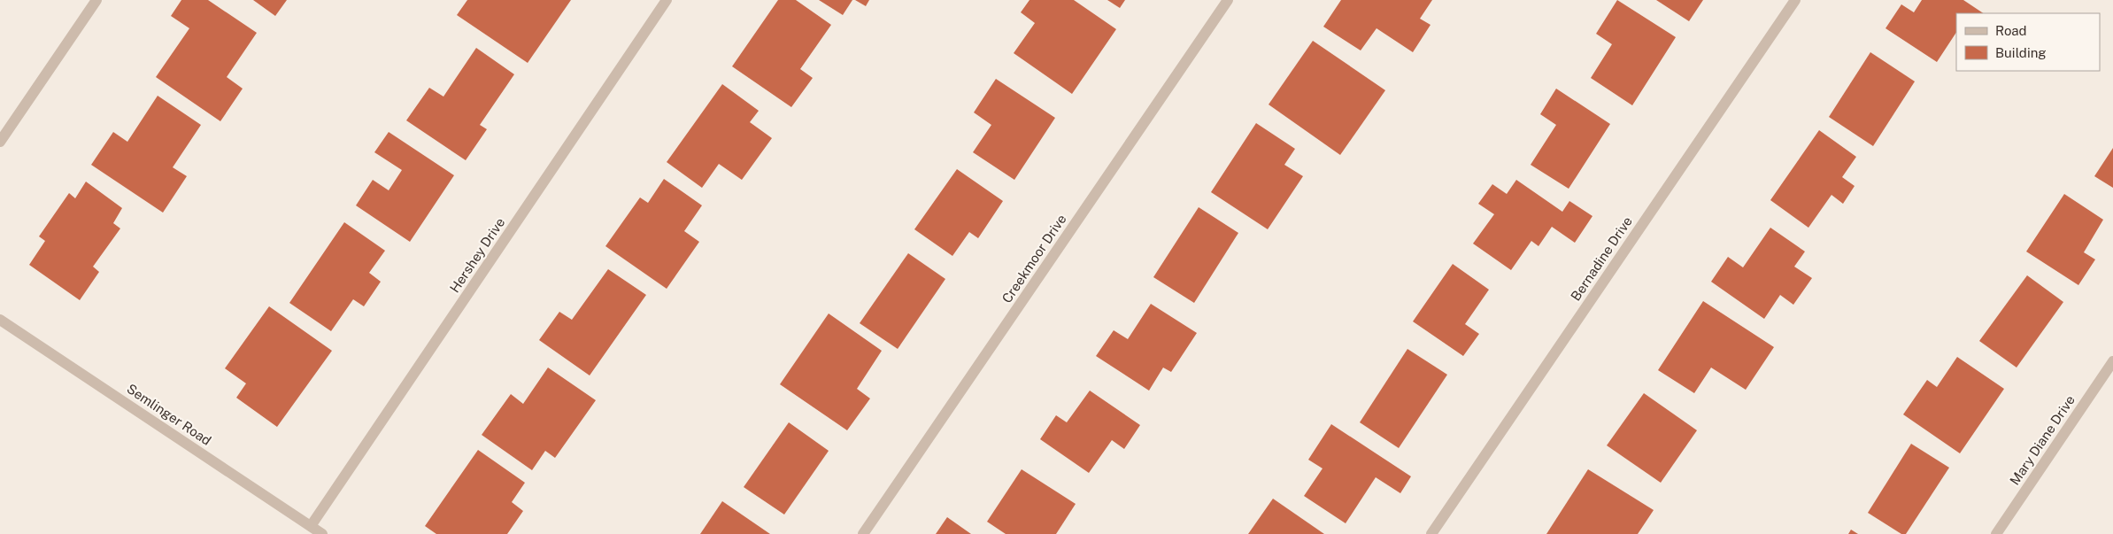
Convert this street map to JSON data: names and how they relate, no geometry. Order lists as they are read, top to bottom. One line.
{"streets":{"street":["Hershey Drive","Creekmoor Drive","Bernadine Drive","Semlinger Road","Mary Diane Drive"]},"crossings":[["Hershey Drive","Semlinger Road"]],"legend":["Road","Building"]}
